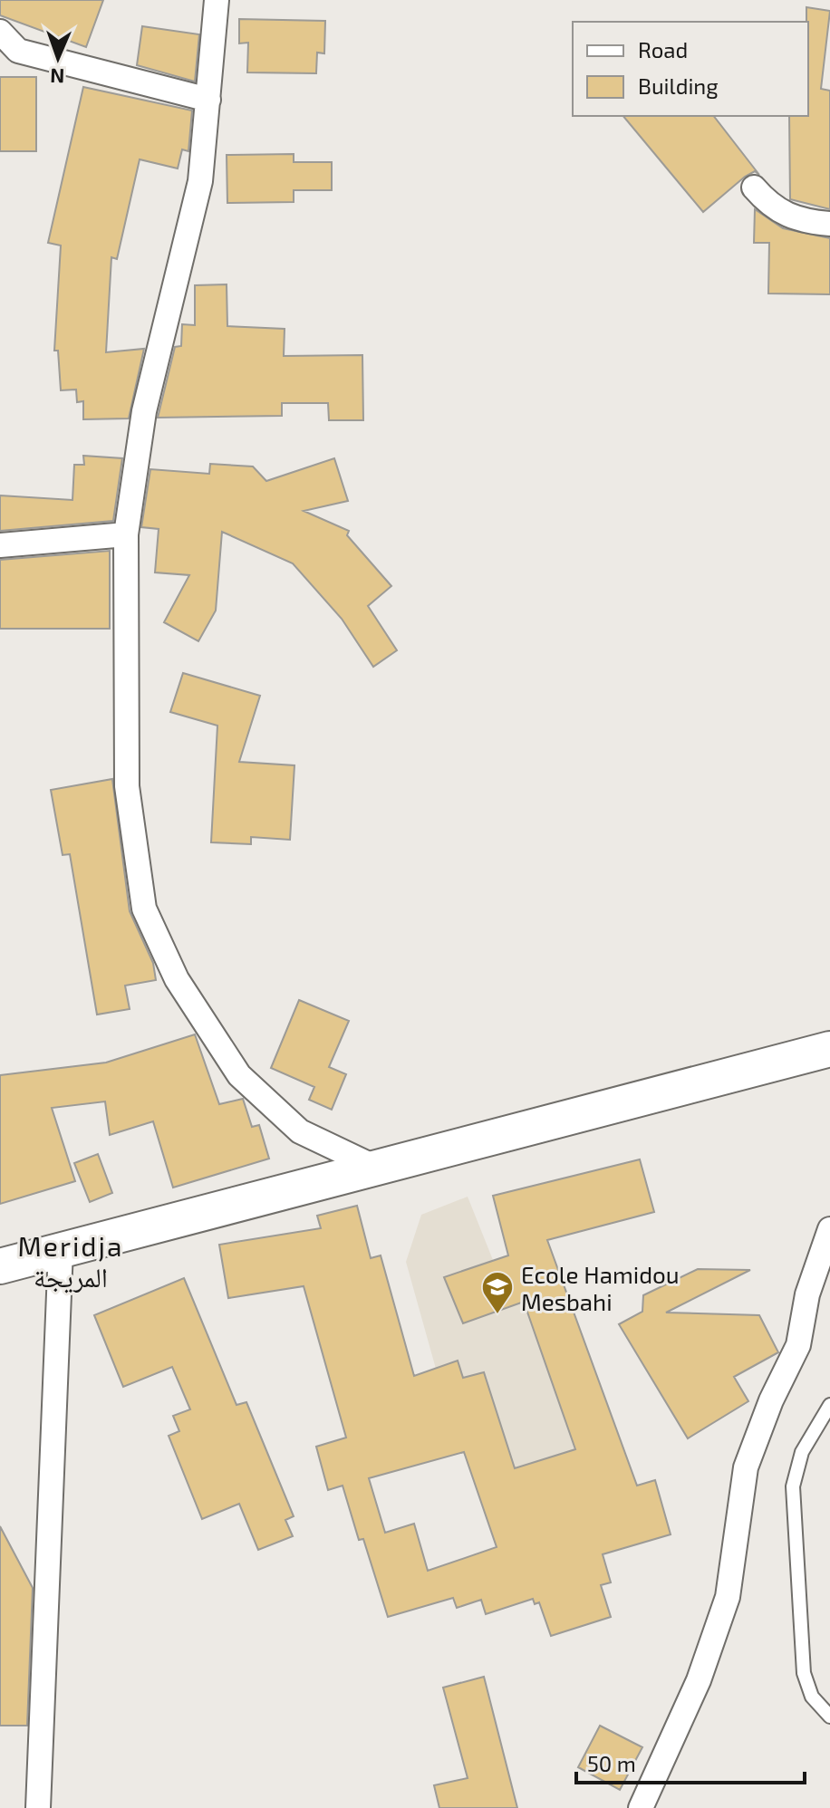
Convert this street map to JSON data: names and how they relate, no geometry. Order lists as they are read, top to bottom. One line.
{"districts":["Meridja المريجة"],"places":{"school or university":["Ecole Hamidou Mesbahi"]},"legend":["Road","Building"],"scale_bar":"50 m","north":"bottom"}
